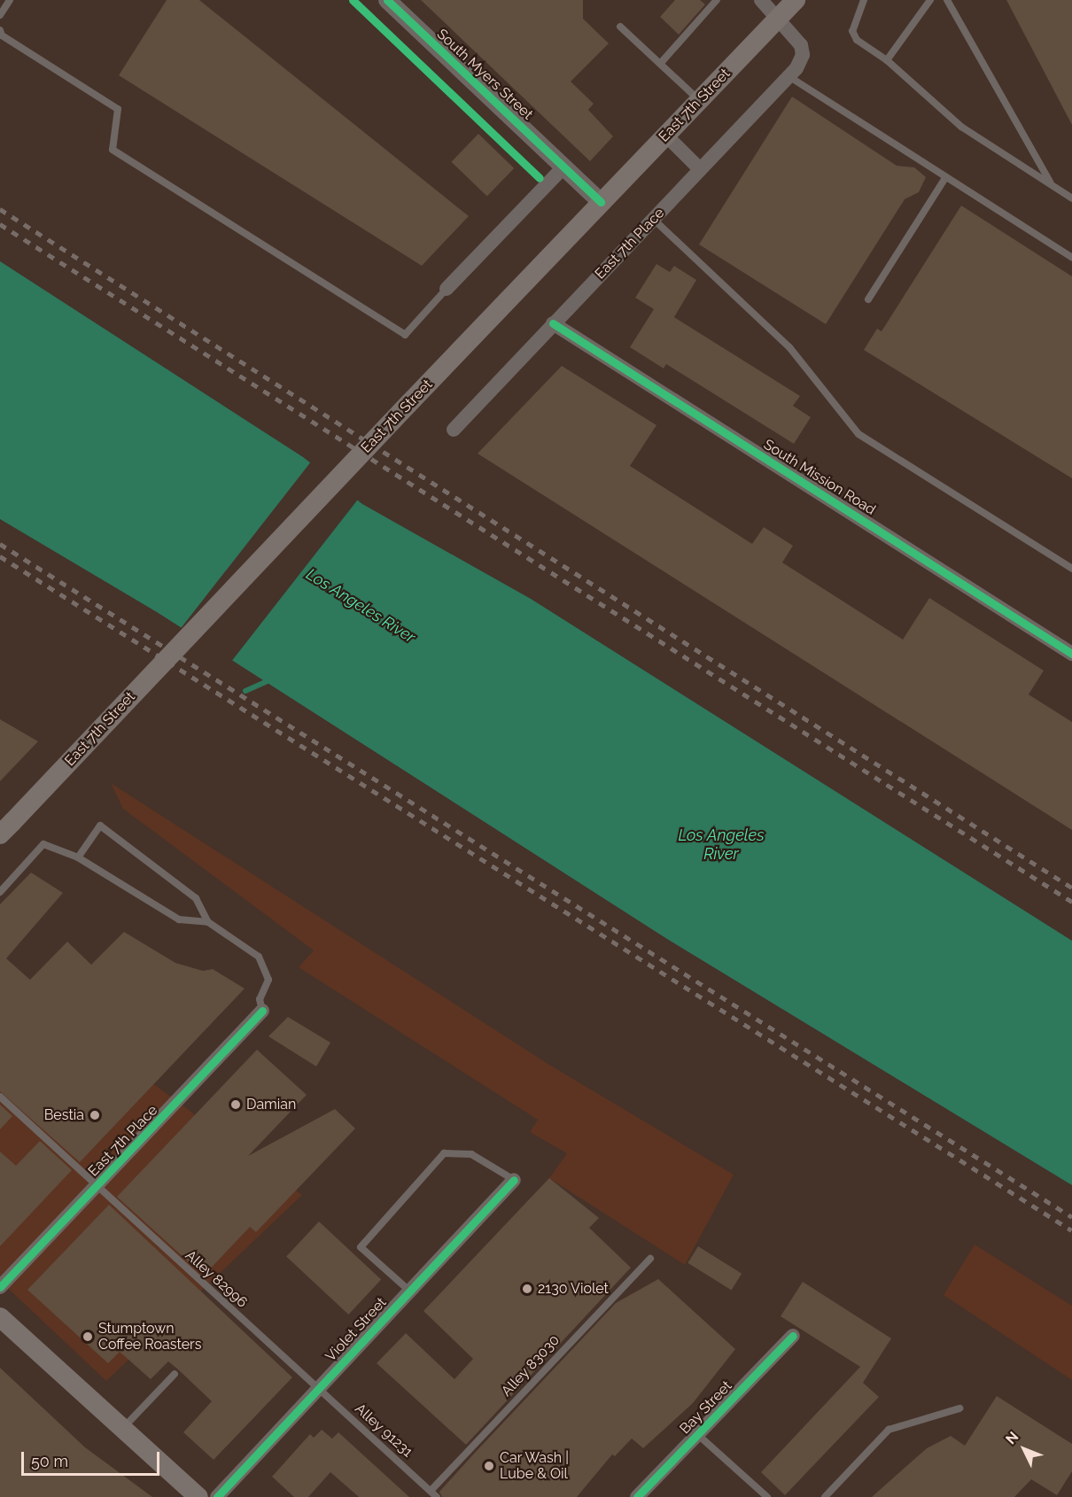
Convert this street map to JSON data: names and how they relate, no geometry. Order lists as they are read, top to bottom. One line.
{"streets":{"main road":["East 7th Street"],"street":["South Myers Street","East 7th Place","South Mission Road","Violet Street","Bay Street"],"lane":["Alley 82996","Alley 83030","Alley 91231"]},"crossings":[["South Myers Street","East 7th Street"],["East 7th Street","East 7th Place"],["East 7th Place","South Mission Road"],["East 7th Place","Alley 82996"],["Alley 82996","Violet Street"],["Alley 82996","Alley 91231"],["Violet Street","Alley 91231"],["Alley 83030","Alley 91231"]],"water":["Los Angeles River"],"places":["Damian","Bestia","2130 Violet","Stumptown Coffee Roasters","Car Wash | Lube & Oil"],"scale_bar":"50 m","north":"top left"}
